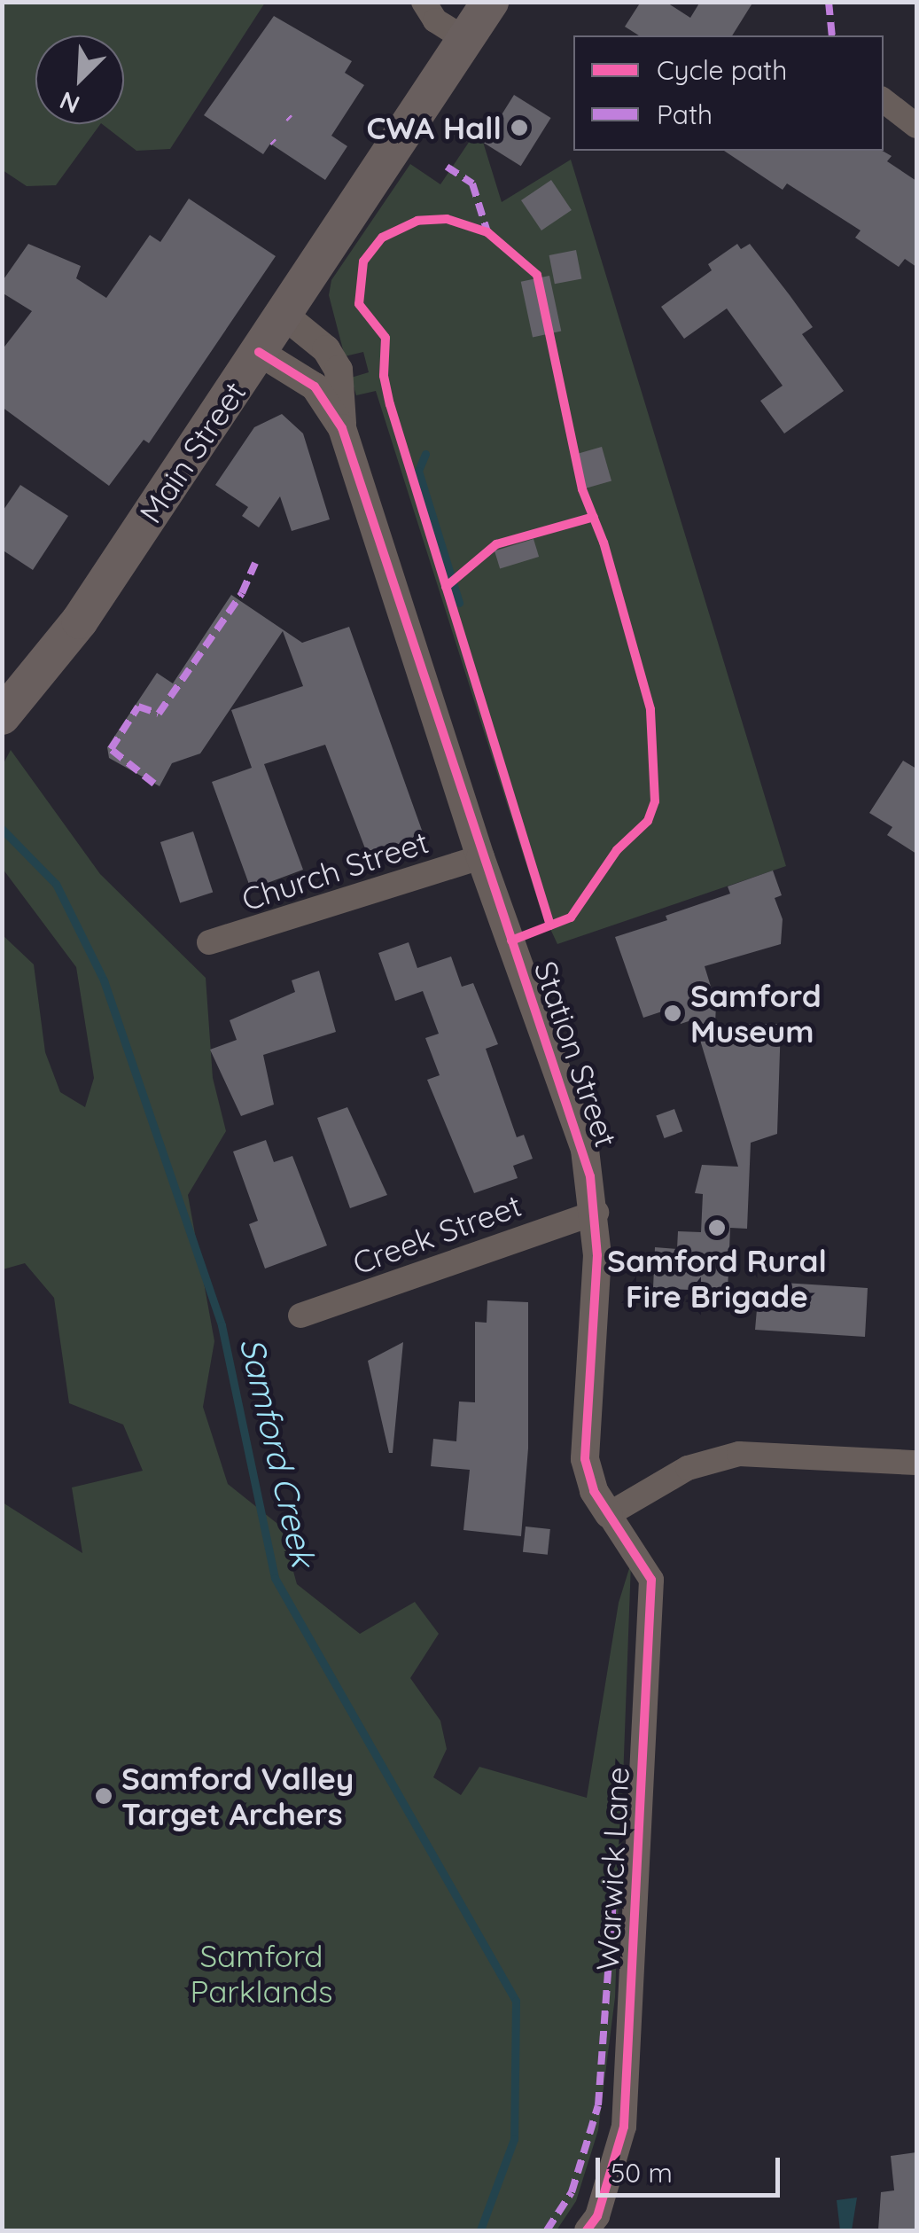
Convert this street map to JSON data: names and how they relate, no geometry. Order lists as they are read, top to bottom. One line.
{"streets":{"main road":["Main Street"],"street":["Church Street","Station Street","Creek Street","Warwick Lane"]},"crossings":[["Main Street","Station Street"],["Church Street","Station Street"],["Station Street","Creek Street"],["Station Street","Warwick Lane"]],"water":["Samford Creek"],"parks":["Samford Parklands"],"places":["CWA Hall","Samford Museum","Samford Rural Fire Brigade","Samford Valley Target Archers"],"legend":["Cycle path","Path"],"scale_bar":"50 m","north":"bottom left"}
